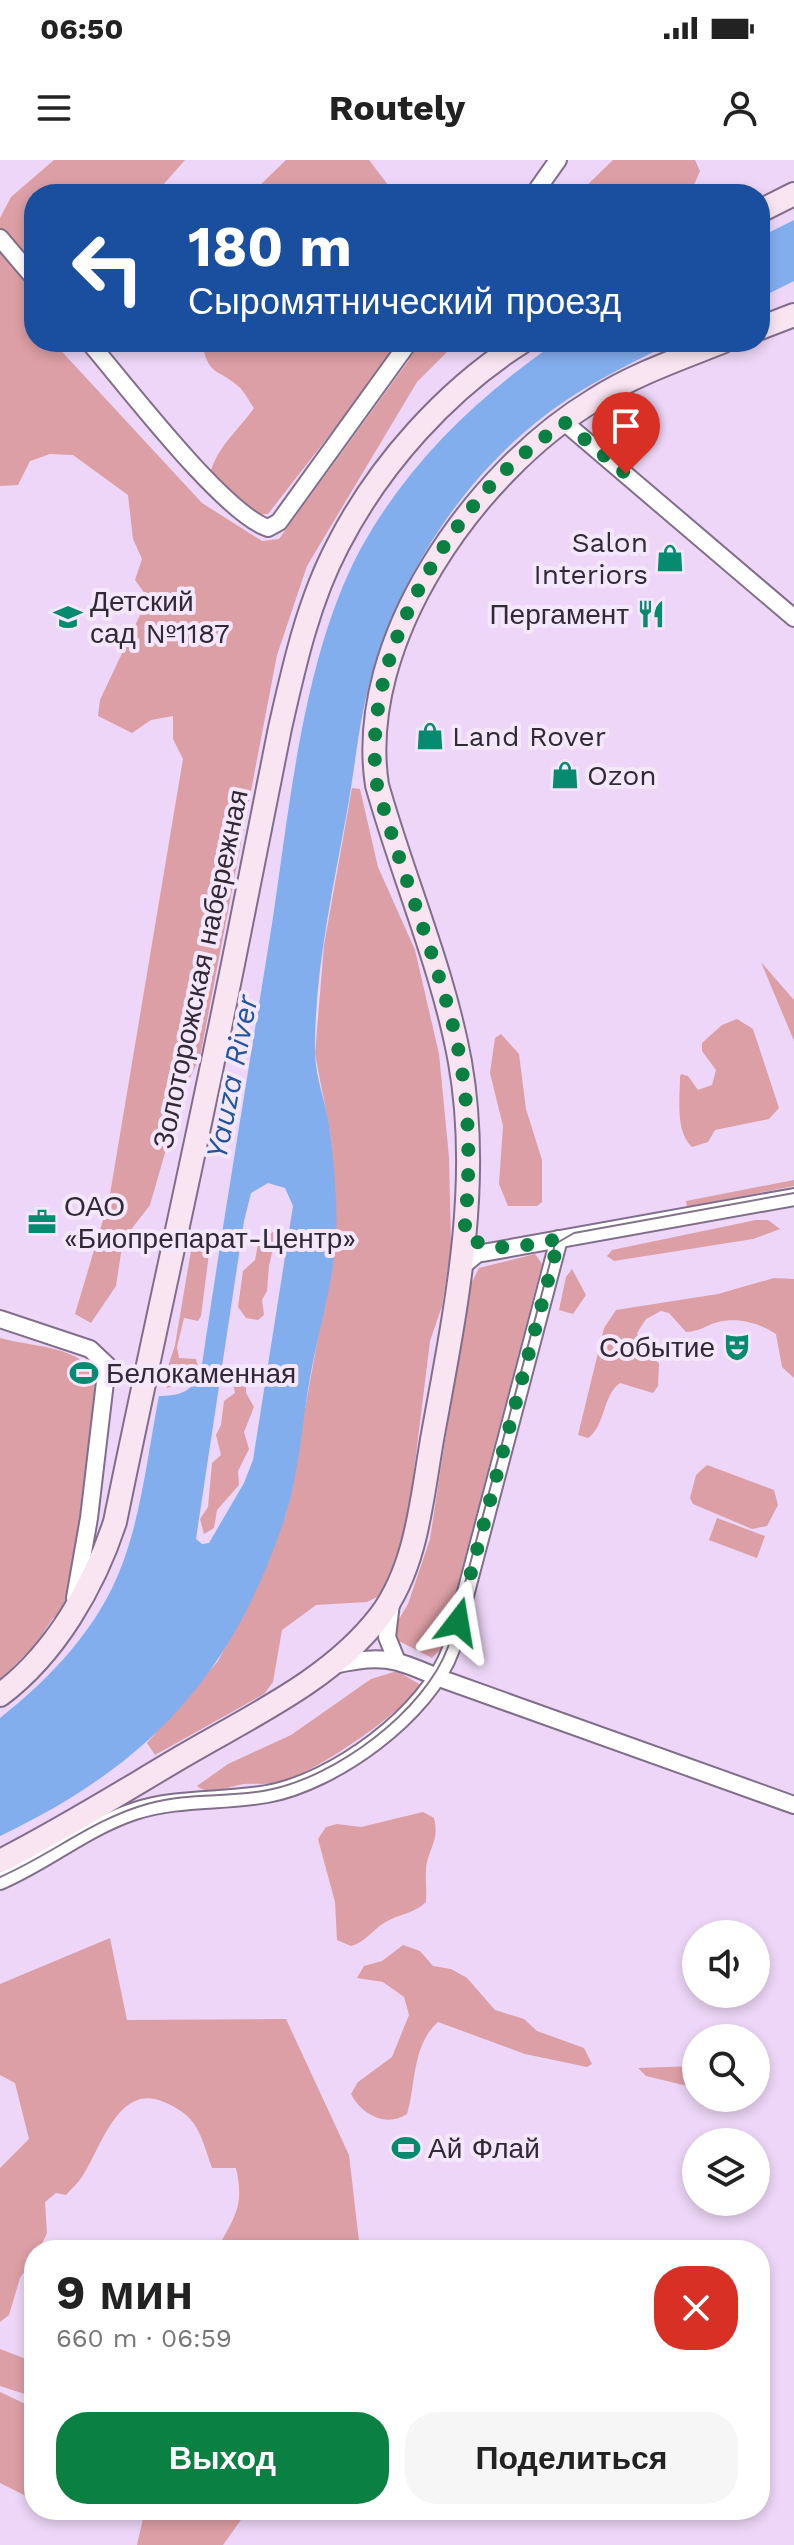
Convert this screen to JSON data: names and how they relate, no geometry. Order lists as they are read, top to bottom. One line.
{"streets":{"main road":["Золоторожская набережная"]},"water":["Yauza River"],"places":{"shop":["Salon Interiors","Land Rover","Ozon"],"restaurant":["Пергамент"],"school or university":["Детский сад №1187"],"office":["ОАО «Биопрепарат-Центр»"],"theatre":["Событие"],"sports":["Белокаменная","Ай Флай"]},"page":{"status":"06:50","header":"Routely","turn":["180 m","Сыромятнический проезд"],"heading":["9 мин","660 m · 06:59"],"buttons":["Выход","Поделиться"]}}
